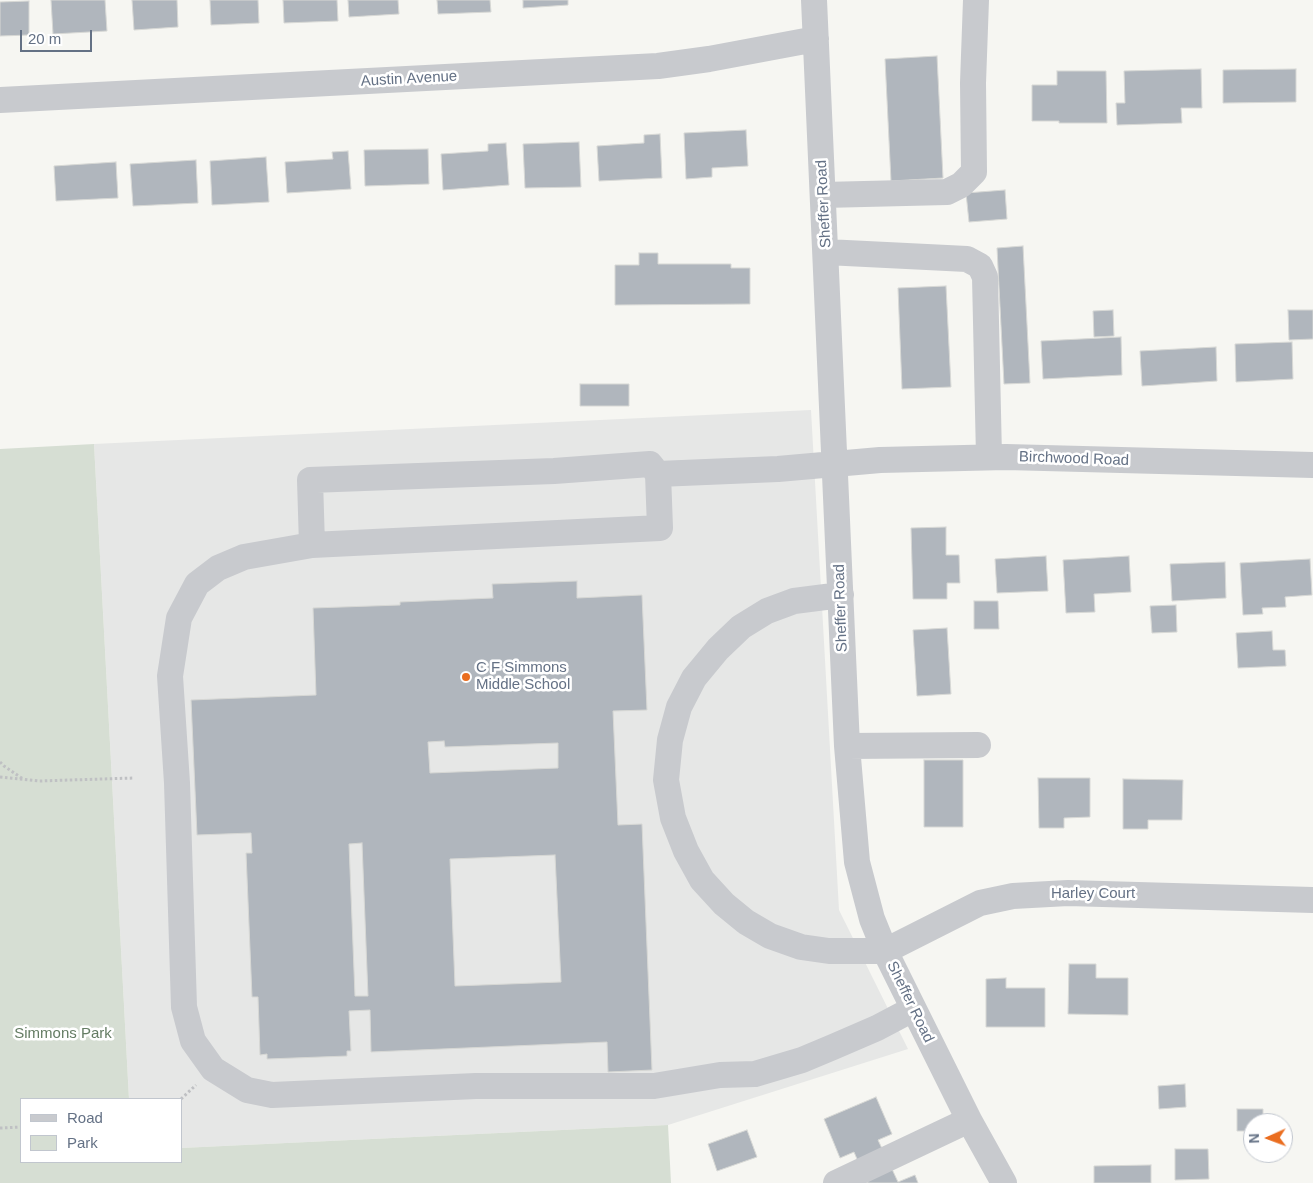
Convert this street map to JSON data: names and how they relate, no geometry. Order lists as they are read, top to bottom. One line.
{"streets":{"street":["Austin Avenue","Sheffer Road","Birchwood Road","Harley Court"]},"crossings":[["Austin Avenue","Sheffer Road"],["Sheffer Road","Birchwood Road"],["Sheffer Road","Harley Court"]],"parks":["Simmons Park"],"places":["C F Simmons Middle School"],"legend":["Road","Park"],"scale_bar":"20 m","north":"left"}
